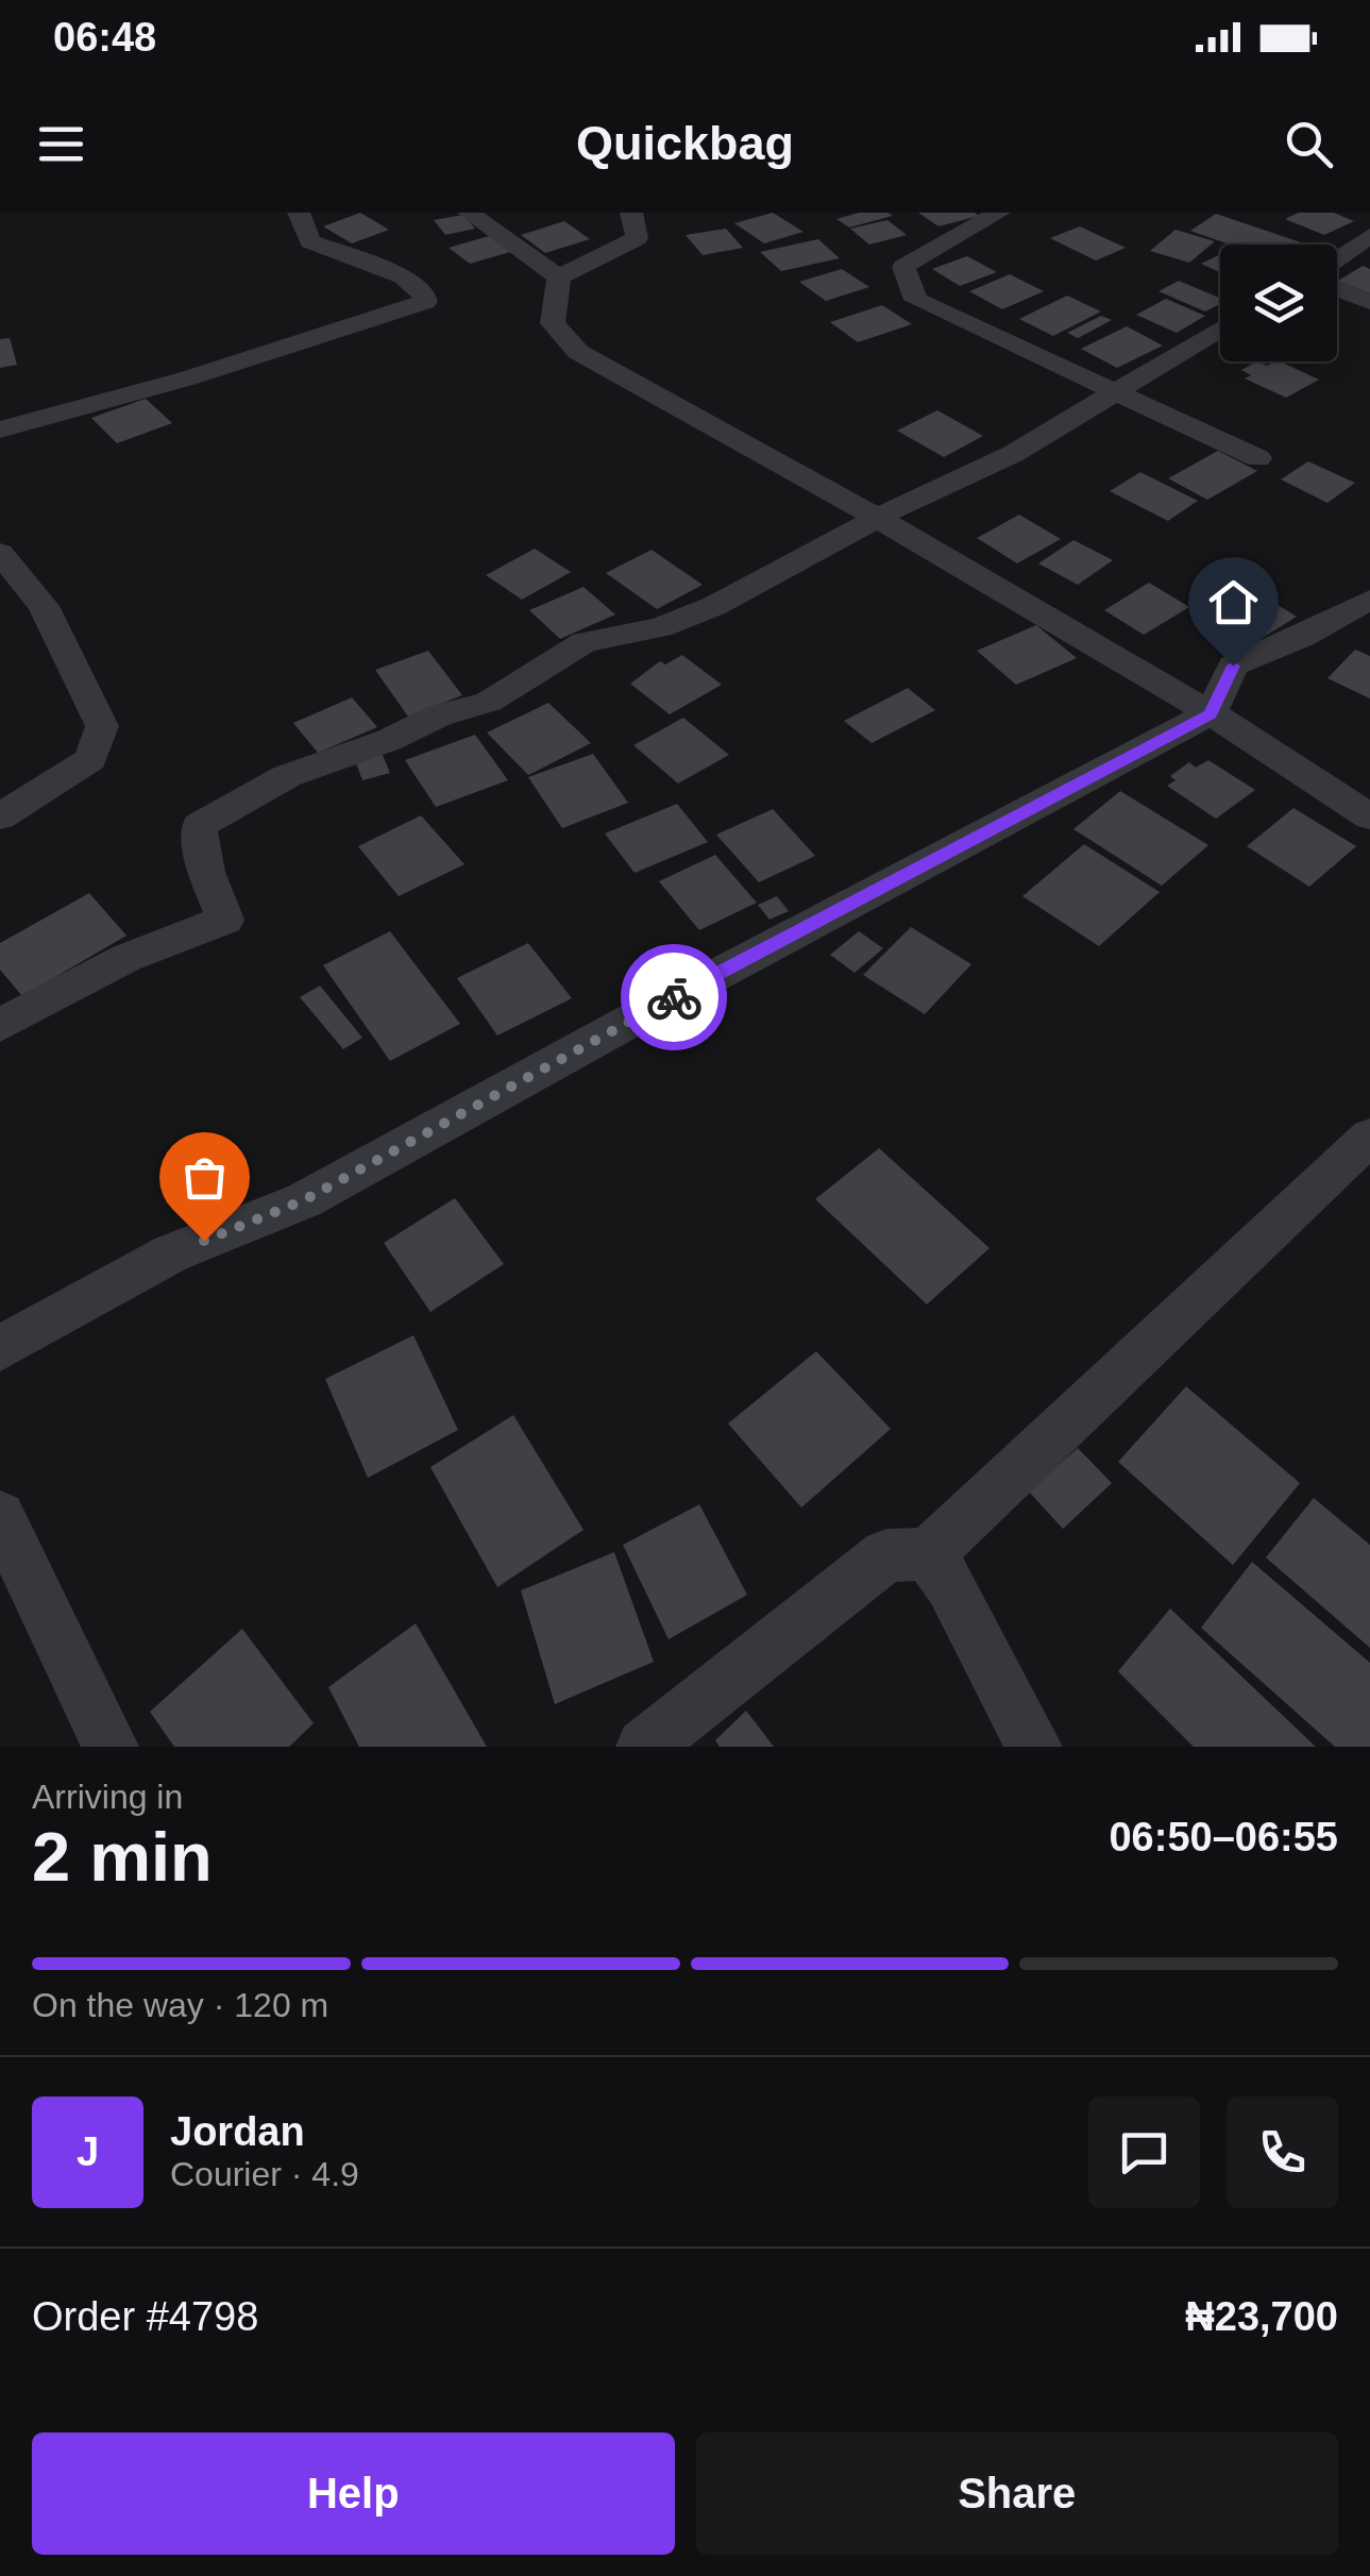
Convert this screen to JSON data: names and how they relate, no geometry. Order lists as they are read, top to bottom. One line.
{"page":{"status":"06:48","header":"Quickbag","heading":["2 min","Arriving in","06:50–06:55"],"panel":["Jordan","Courier · 4.9","Order #4798","₦23,700"],"bar":"On the way · 120 m","round":"J","buttons":["Help","Share"]}}
